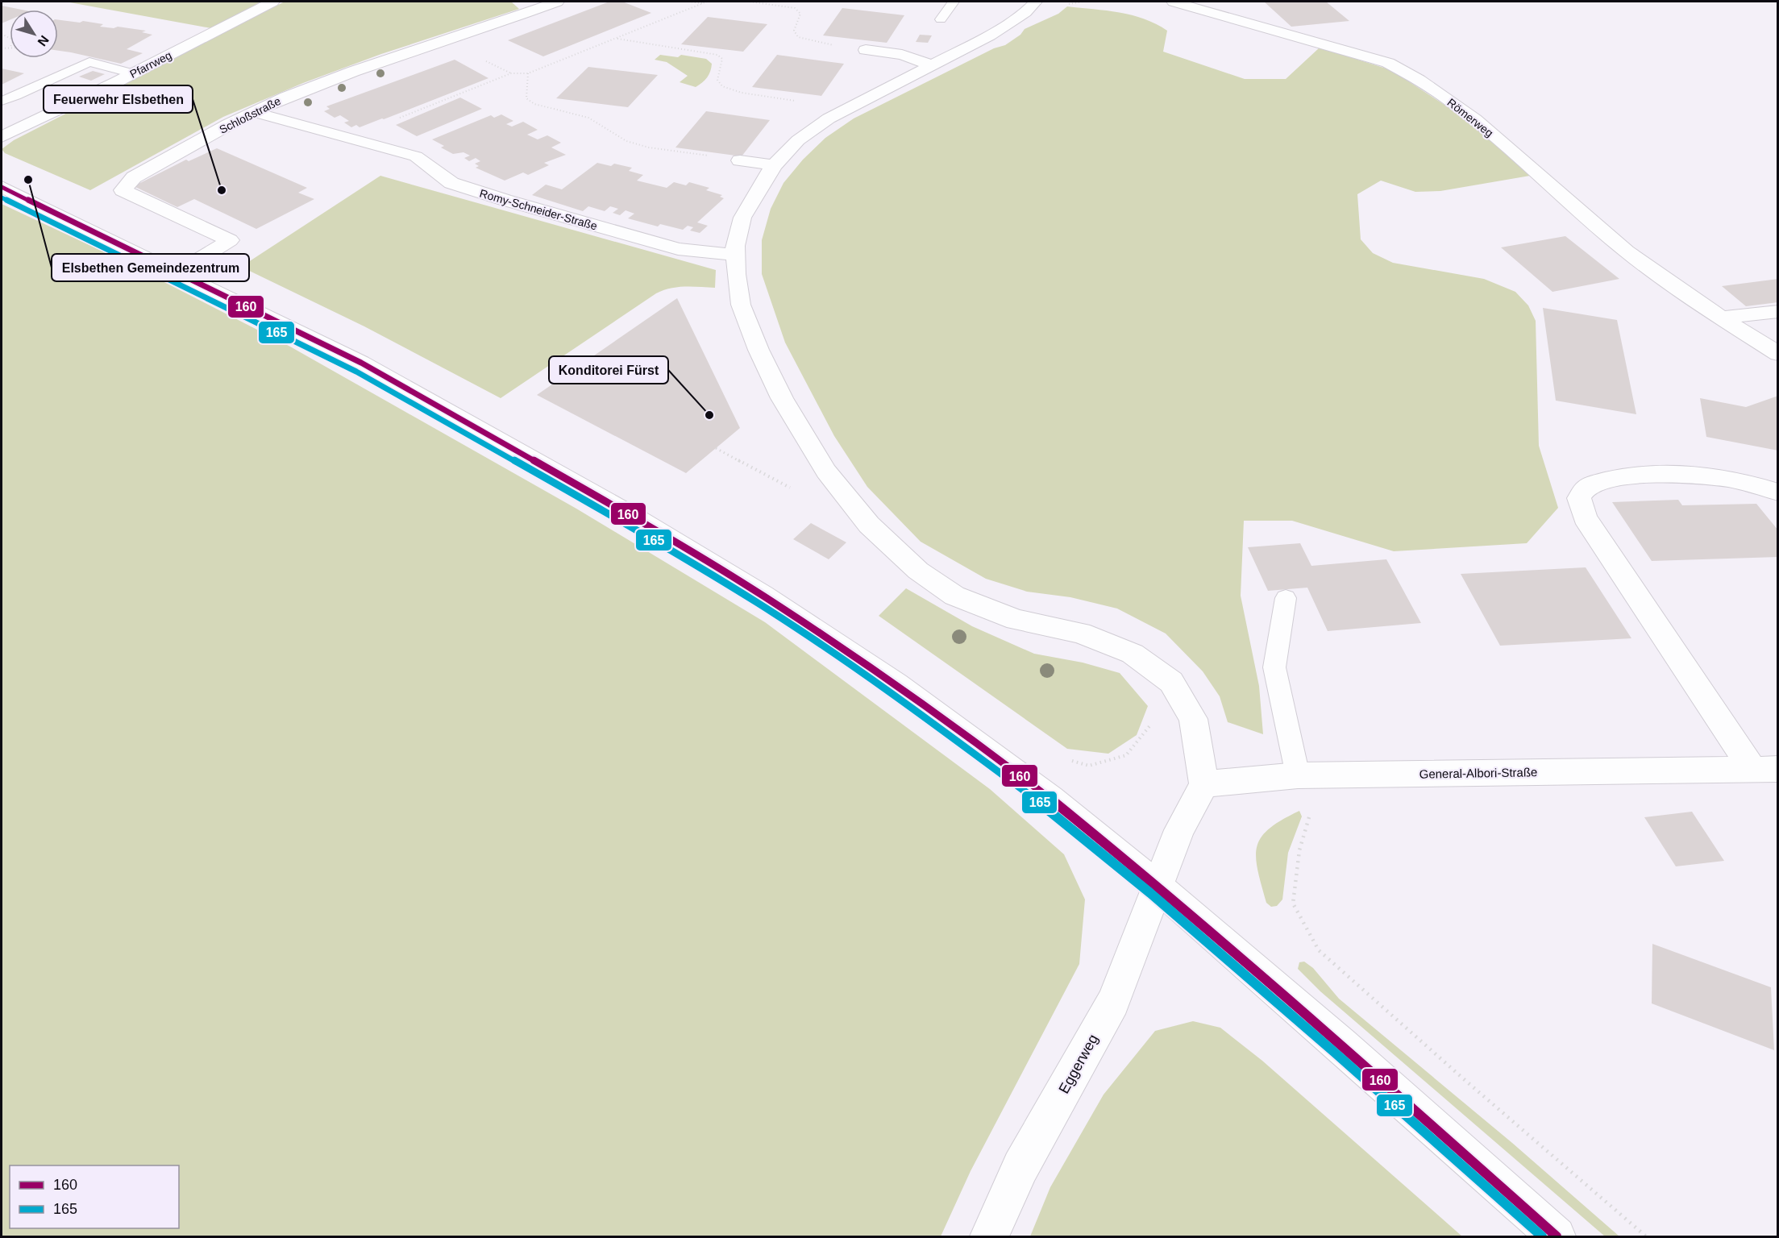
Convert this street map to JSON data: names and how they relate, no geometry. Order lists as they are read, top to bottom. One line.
{"streets":{"street":["Pfarrweg","Schloßstraße","Römerweg","Romy-Schneider-Straße","General-Albori-Straße","Eggerweg"]},"crossings":[["Schloßstraße","Romy-Schneider-Straße"]],"places":["Elsbethen Gemeindezentrum","Feuerwehr Elsbethen","Konditorei Fürst"],"lines":["transit line 160","transit line 165"],"legend":["160","165"],"north":"bottom right"}
